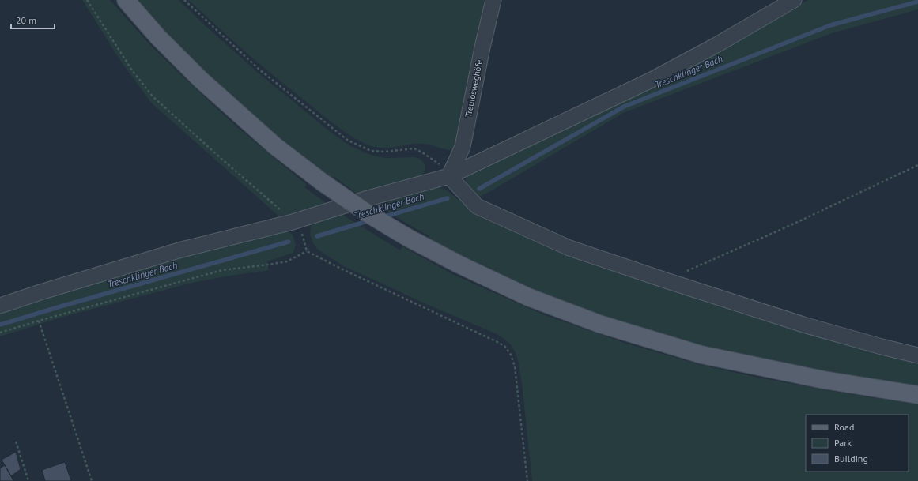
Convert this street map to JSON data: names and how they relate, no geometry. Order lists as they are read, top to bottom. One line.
{"streets":{"street":["Treulosweghöfe"]},"water":["Treschklinger Bach"],"legend":["Road","Park","Building"],"scale_bar":"20 m"}
